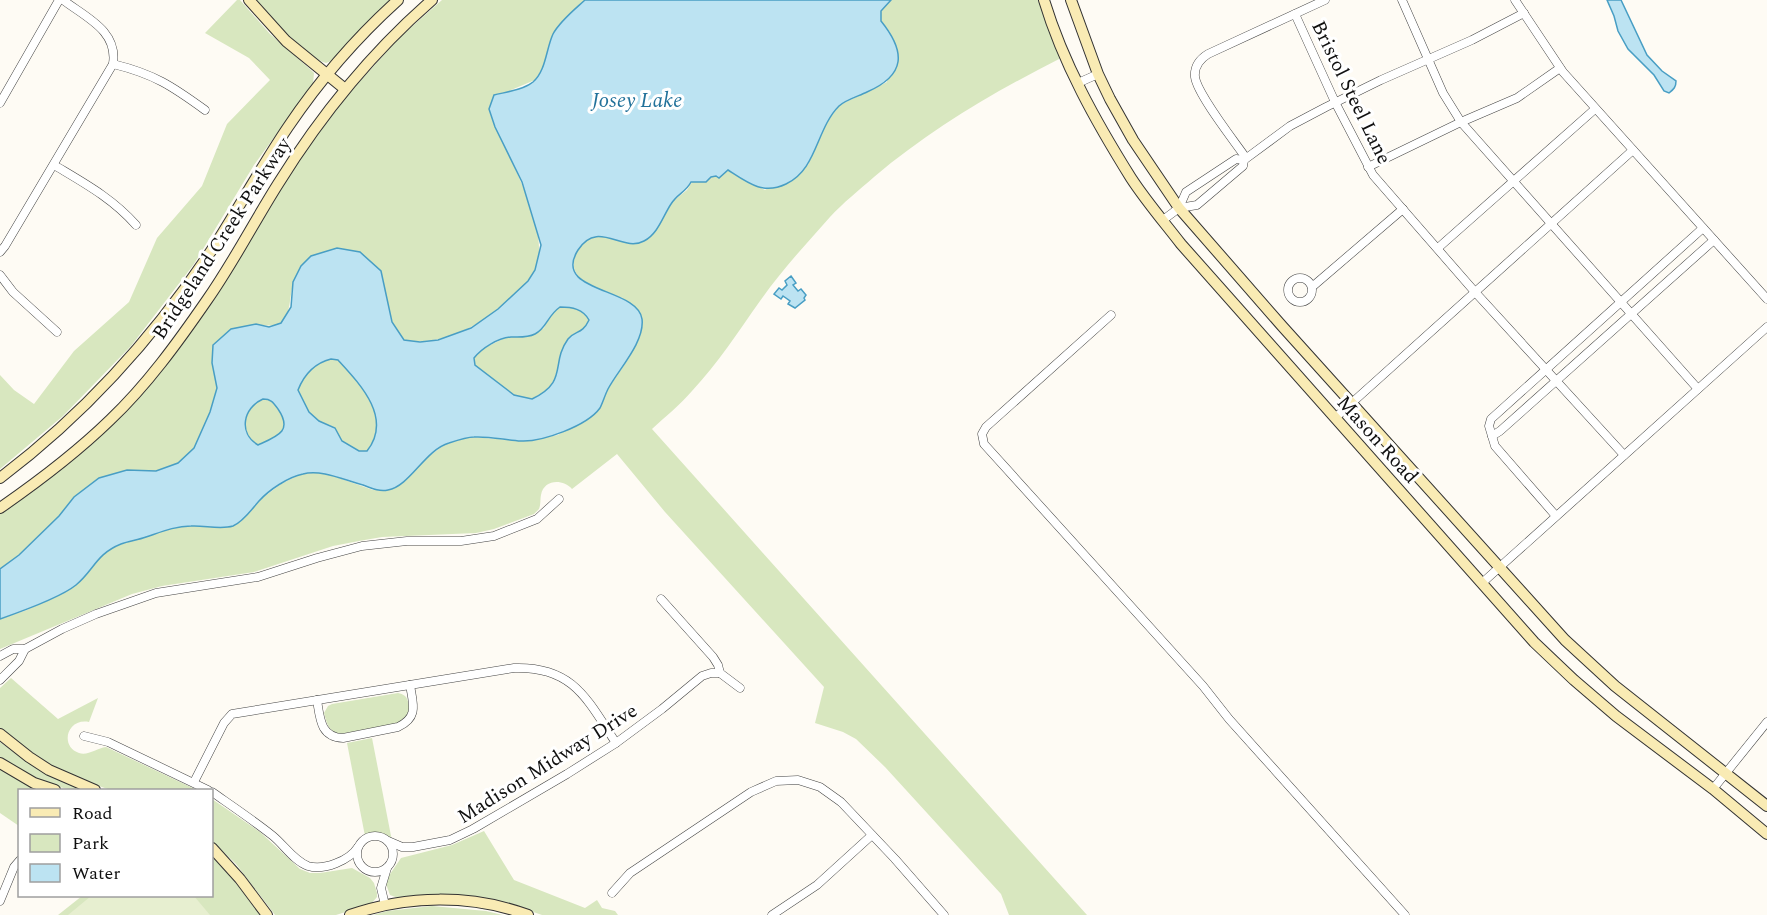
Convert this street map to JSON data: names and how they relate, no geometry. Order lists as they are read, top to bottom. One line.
{"streets":{"main road":["Bridgeland Creek Parkway","Mason Road"],"street":["Bristol Steel Lane","Madison Midway Drive"]},"water":["Josey Lake"],"legend":["Road","Park","Water"]}
